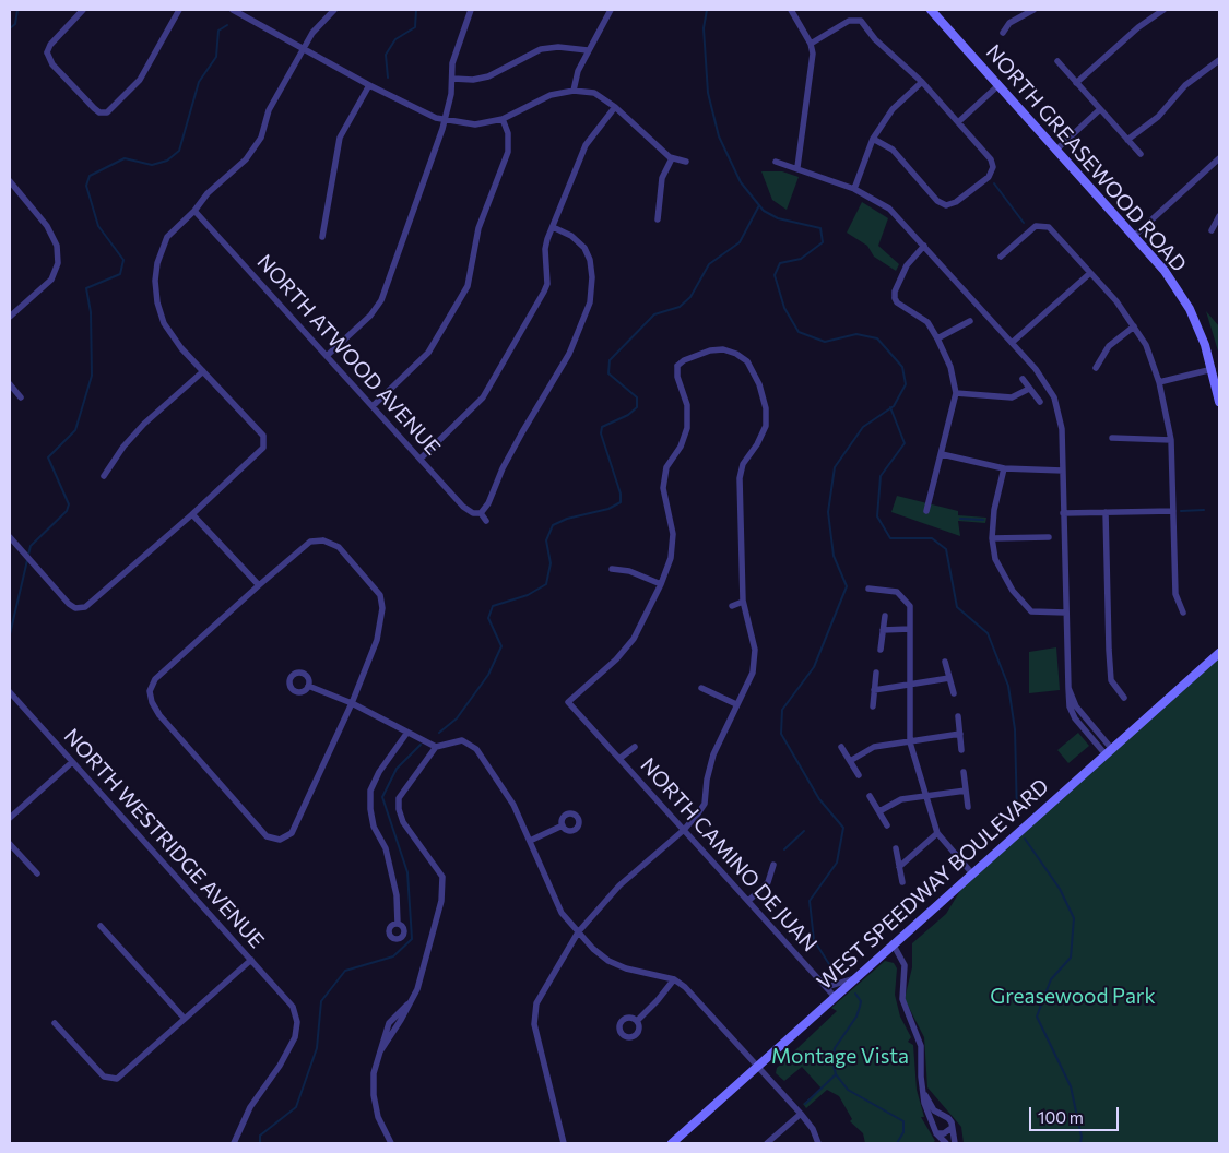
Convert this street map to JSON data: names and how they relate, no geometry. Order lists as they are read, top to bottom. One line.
{"streets":{"main road":["NORTH GREASEWOOD ROAD","WEST SPEEDWAY BOULEVARD"],"street":["NORTH ATWOOD AVENUE","NORTH WESTRIDGE AVENUE","NORTH CAMINO DE JUAN"]},"crossings":[["NORTH CAMINO DE JUAN","WEST SPEEDWAY BOULEVARD"]],"parks":["Greasewood Park","Montage Vista"],"scale_bar":"100 m"}
